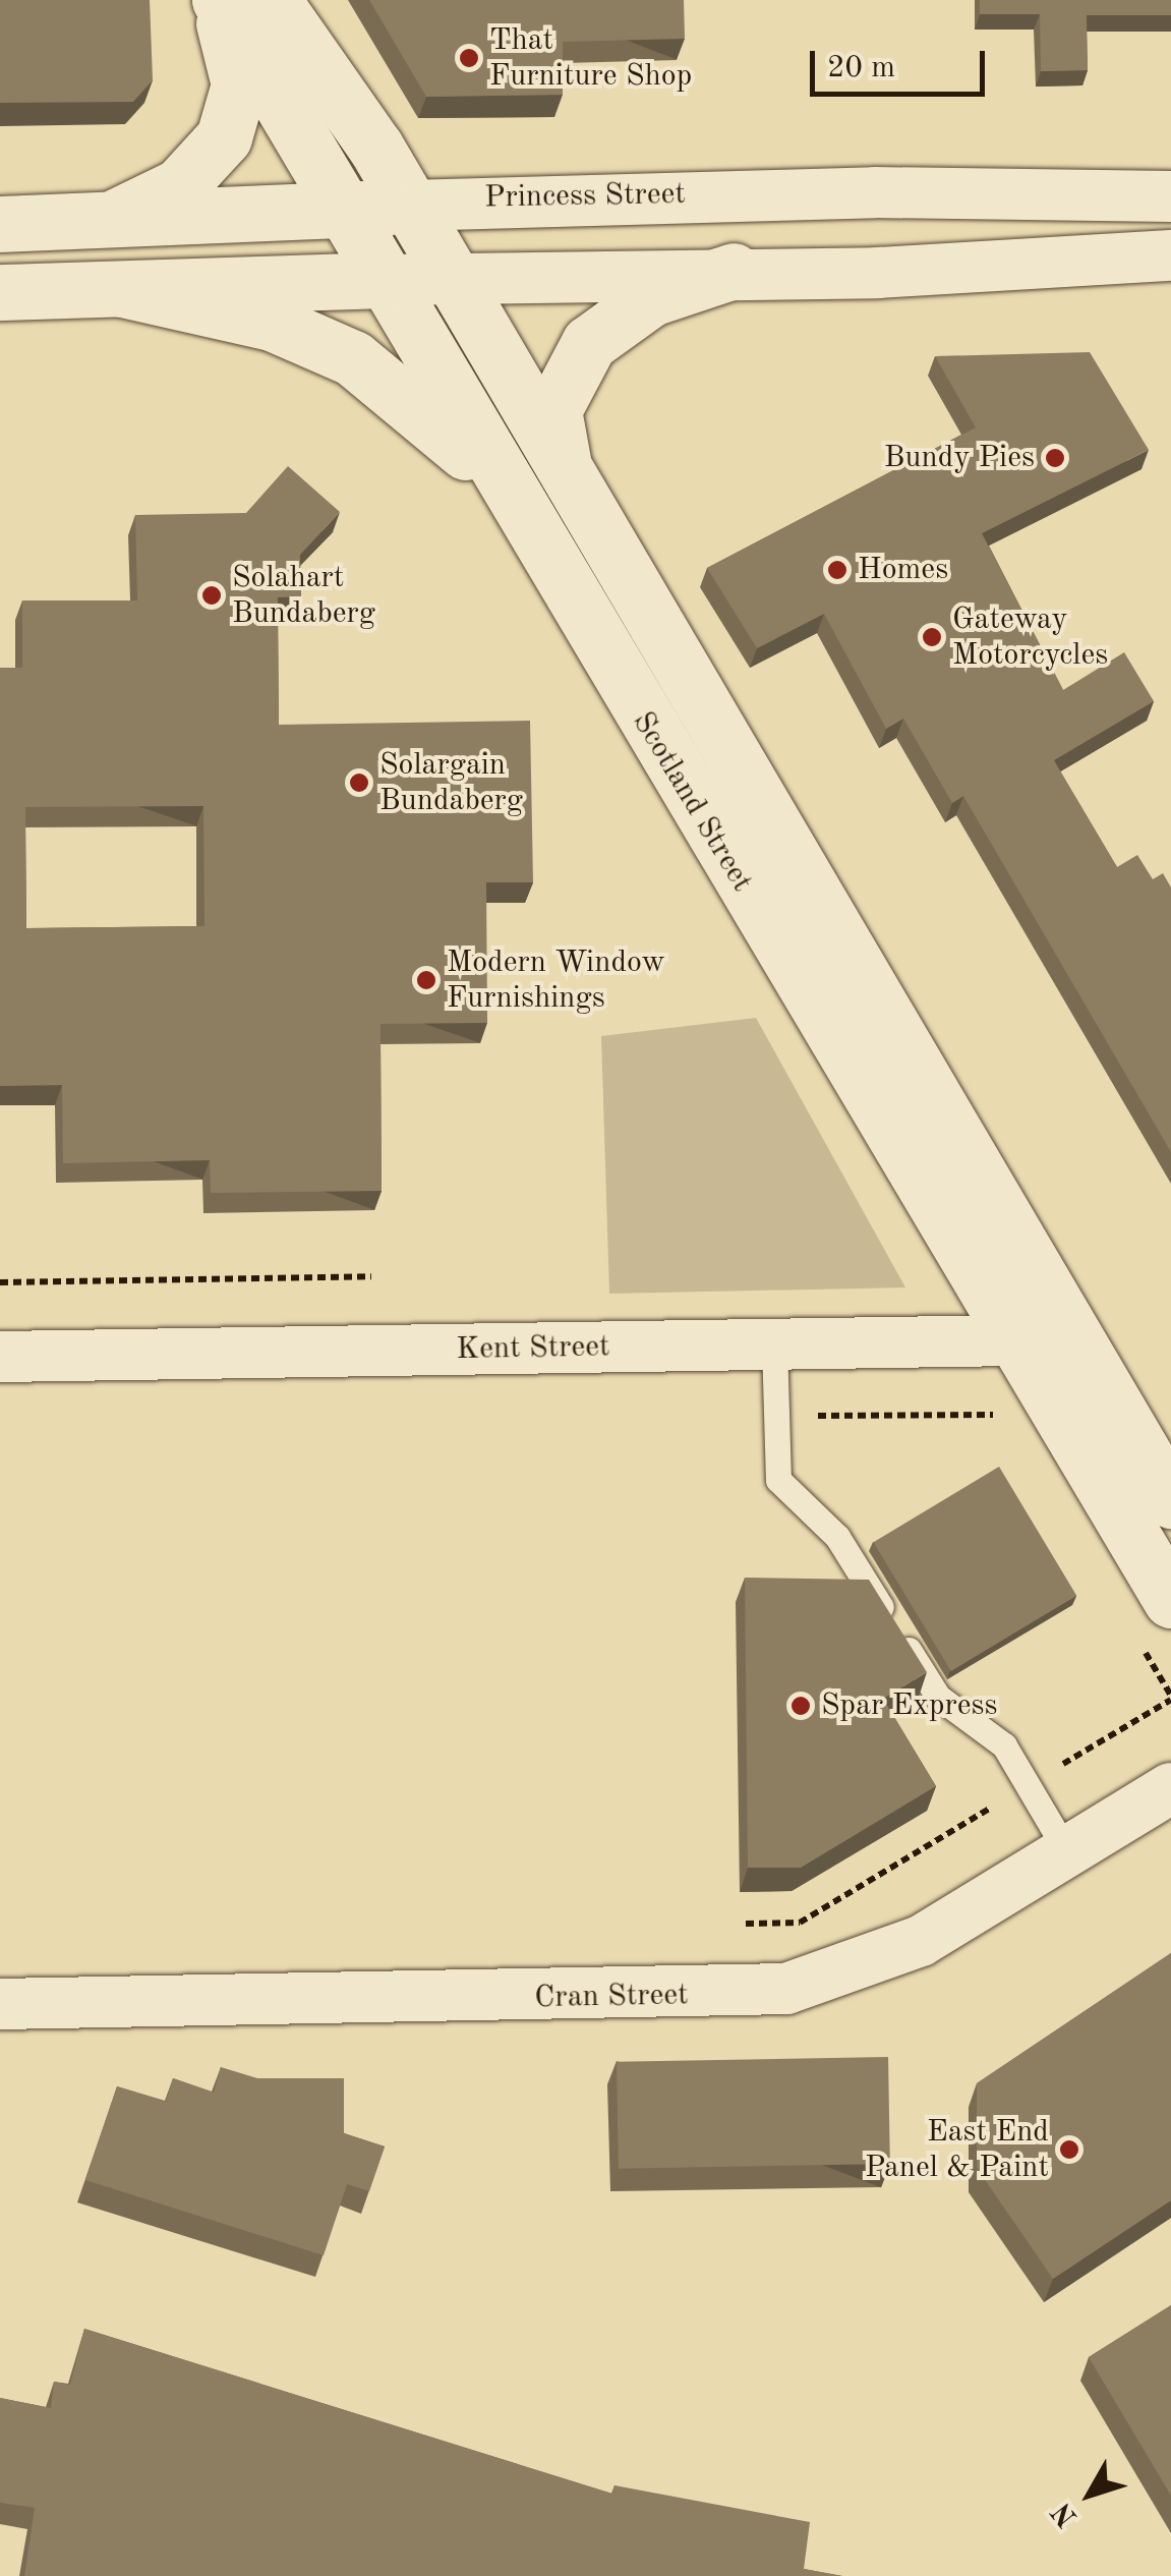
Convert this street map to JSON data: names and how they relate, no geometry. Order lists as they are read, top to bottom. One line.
{"streets":{"main road":["Princess Street","Scotland Street"],"street":["Kent Street","Cran Street"]},"crossings":[["Princess Street","Scotland Street"],["Scotland Street","Kent Street"]],"places":["That Furniture Shop","Bundy Pies","Homes","Solahart Bundaberg","Gateway Motorcycles","Solargain Bundaberg","Modern Window Furnishings","Spar Express","East End Panel & Paint"],"scale_bar":"20 m","north":"bottom left"}
